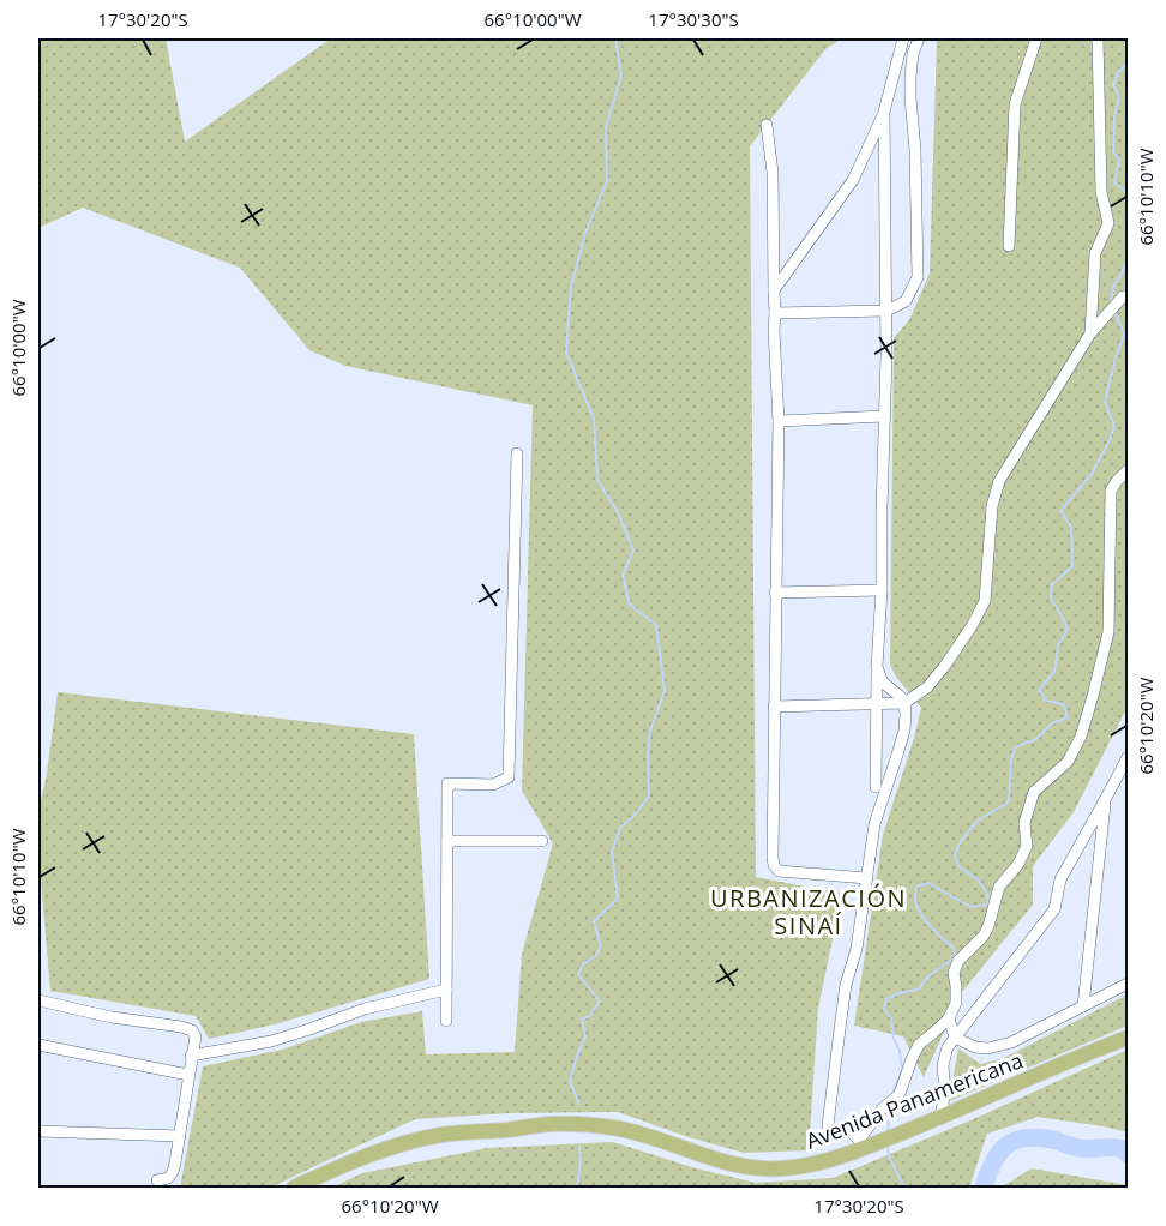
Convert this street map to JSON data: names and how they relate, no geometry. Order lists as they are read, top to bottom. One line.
{"streets":{"main road":["Avenida Panamericana"]},"districts":["URBANIZACIÓN SINAÍ"],"coordinates":["17°30'20\"S","66°10'00\"W","17°30'30\"S","66°10'10\"W","66°10'20\"W"]}
